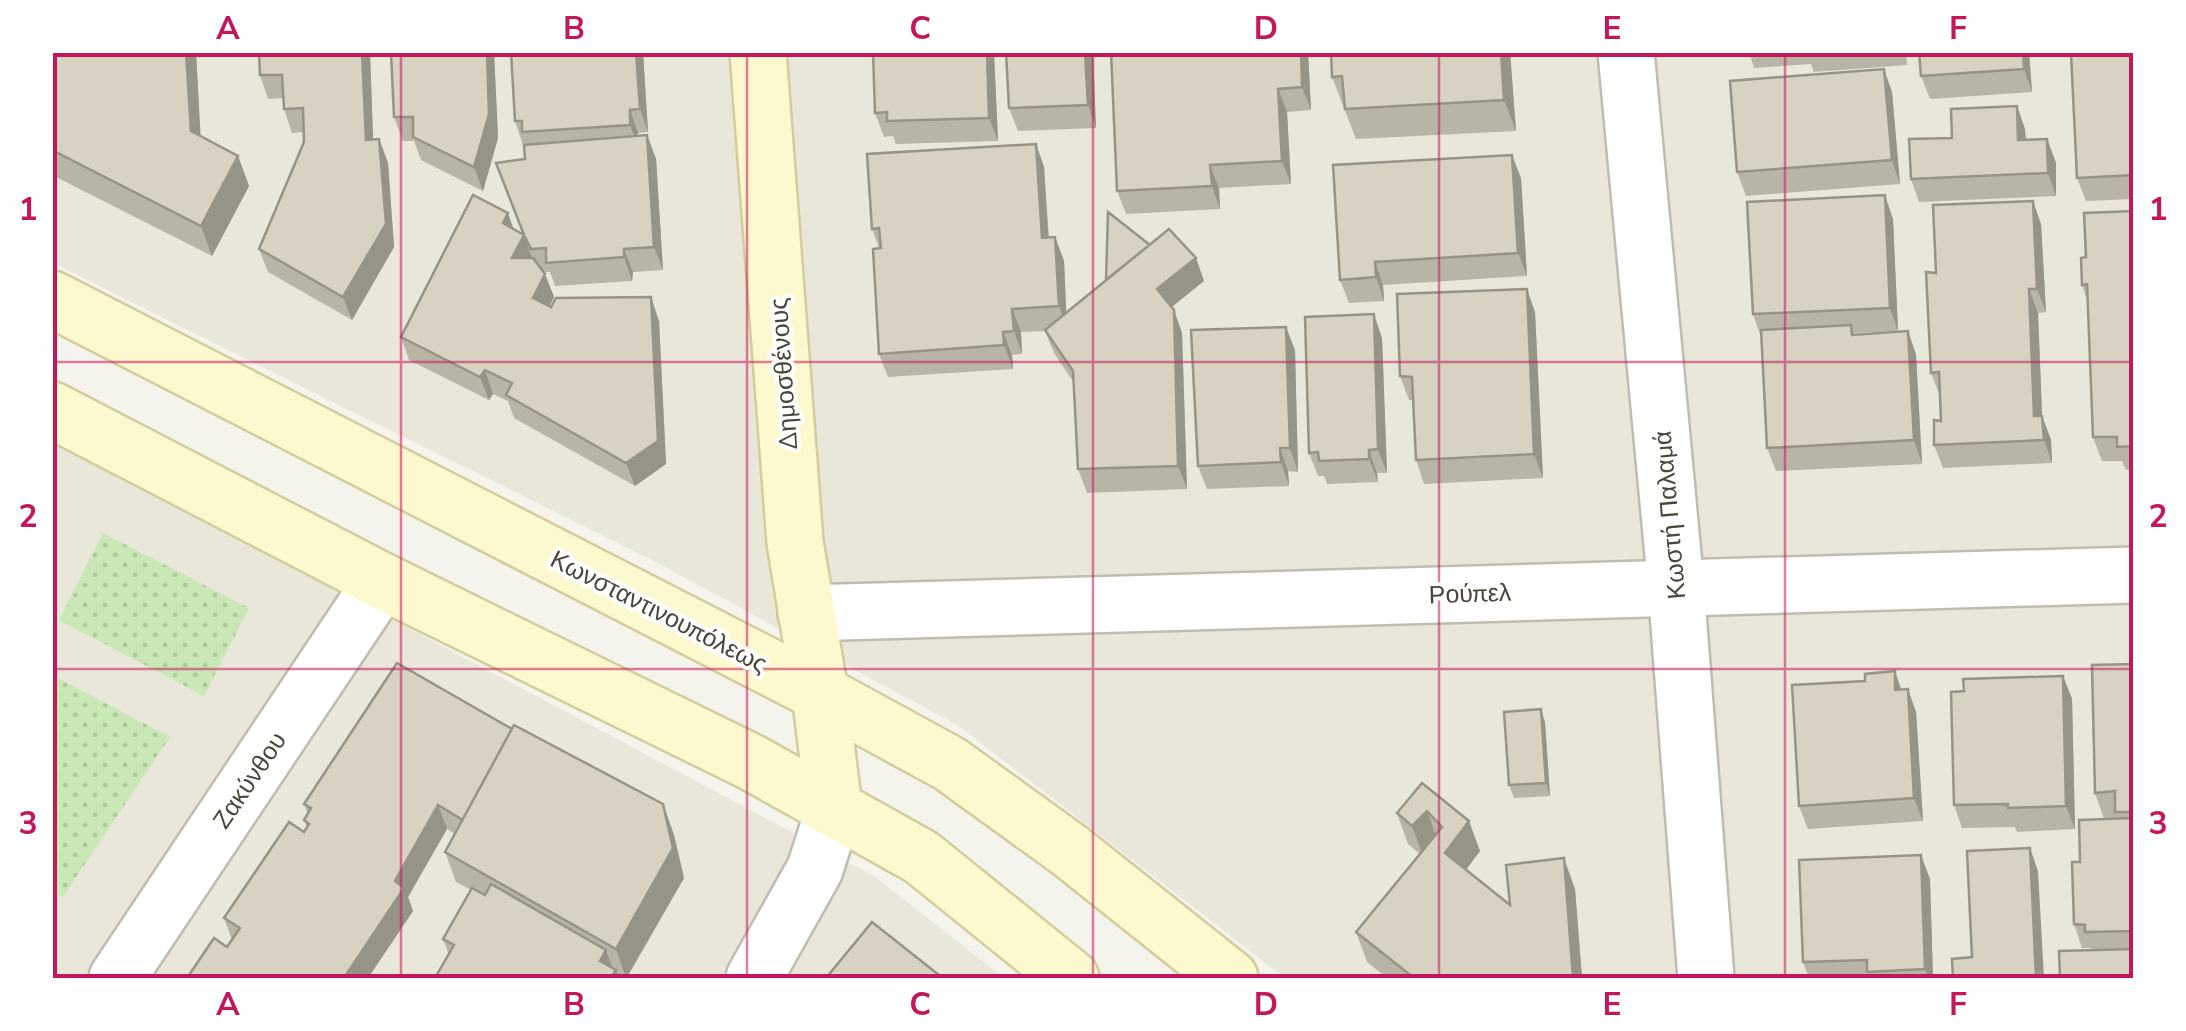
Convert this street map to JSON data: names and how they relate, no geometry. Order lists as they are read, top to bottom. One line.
{"streets":{"main road":["Δημοσθένους","Κωνσταντινουπόλεως"],"street":["Κωστή Παλαμά","Ρούπελ","Ζακύνθου"]},"crossings":[["Δημοσθένους","Ρούπελ"],["Δημοσθένους","Κωνσταντινουπόλεως"],["Κωστή Παλαμά","Ρούπελ"]],"grid":{"columns":["A","B","C","D","E","F"],"rows":["1","2","3"]}}
